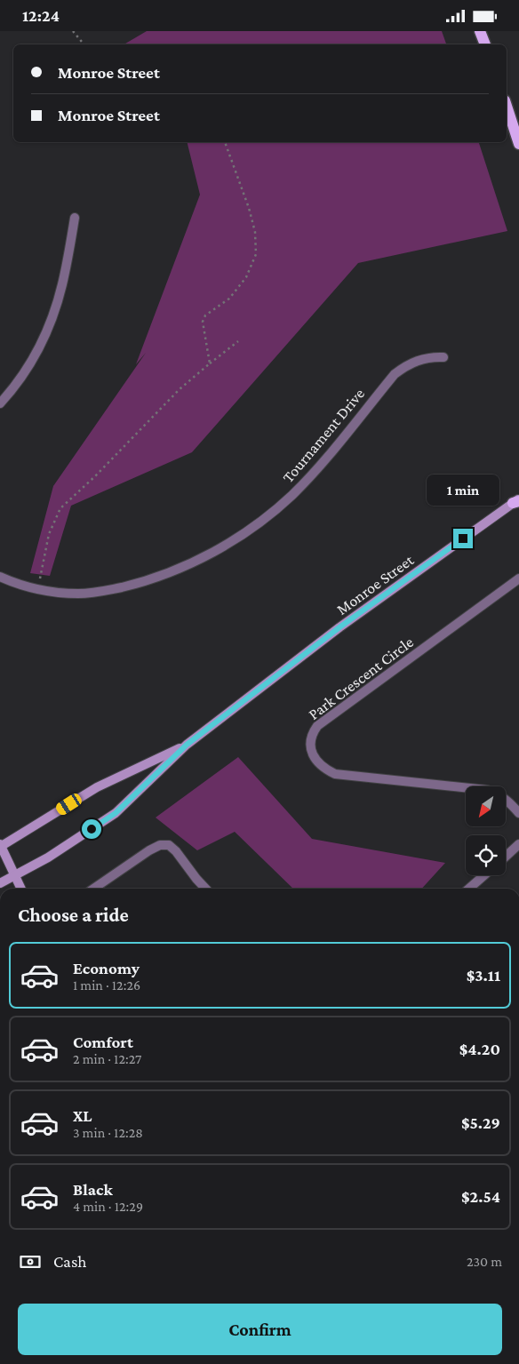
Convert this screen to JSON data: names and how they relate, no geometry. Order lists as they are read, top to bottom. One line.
{"streets":{"main road":["Monroe Street"],"street":["Tournament Drive","Park Crescent Circle"]},"north":"bottom left","page":{"status":"12:24","banner":["Monroe Street","Monroe Street"],"bubble":"1 min","heading":"Choose a ride","list":[{"name":"Economy","note":"1 min · 12:26","value":"$3.11"},{"name":"Comfort","note":"2 min · 12:27","value":"$4.20"},{"name":"XL","note":"3 min · 12:28","value":"$5.29"},{"name":"Black","note":"4 min · 12:29","value":"$2.54"}],"pay":["Cash","230 m"],"buttons":"Confirm"}}
